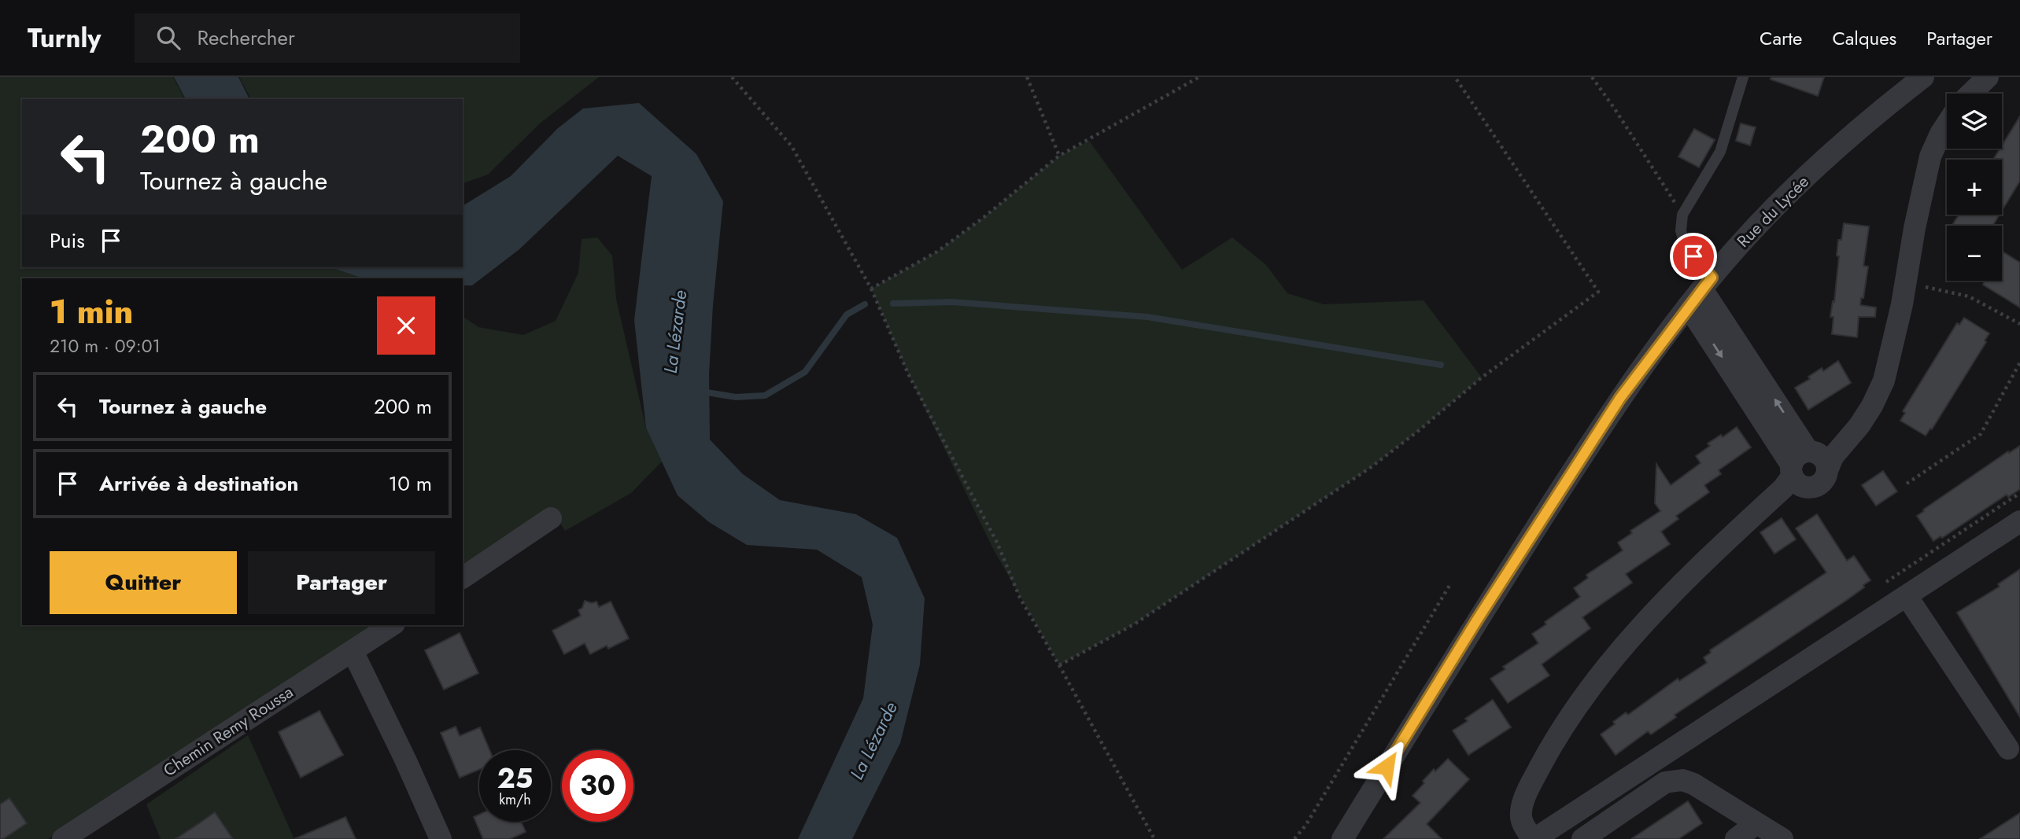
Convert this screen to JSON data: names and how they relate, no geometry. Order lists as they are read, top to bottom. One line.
{"streets":{"street":["Rue du Lycée","Chemin Remy Roussa"]},"water":["La Lézarde"],"page":{"header":"Turnly","search":"Rechercher","nav":["Carte","Calques","Partager"],"map_buttons":["+","−"],"turn":["200 m","Tournez à gauche"],"then":"Puis","heading":["1 min","210 m · 09:01"],"list":[{"name":"Tournez à gauche","value":"200 m"},{"name":"Arrivée à destination","value":"10 m"}],"buttons":["Quitter","Partager"],"speed":"25 km/h","limit":"30"}}
